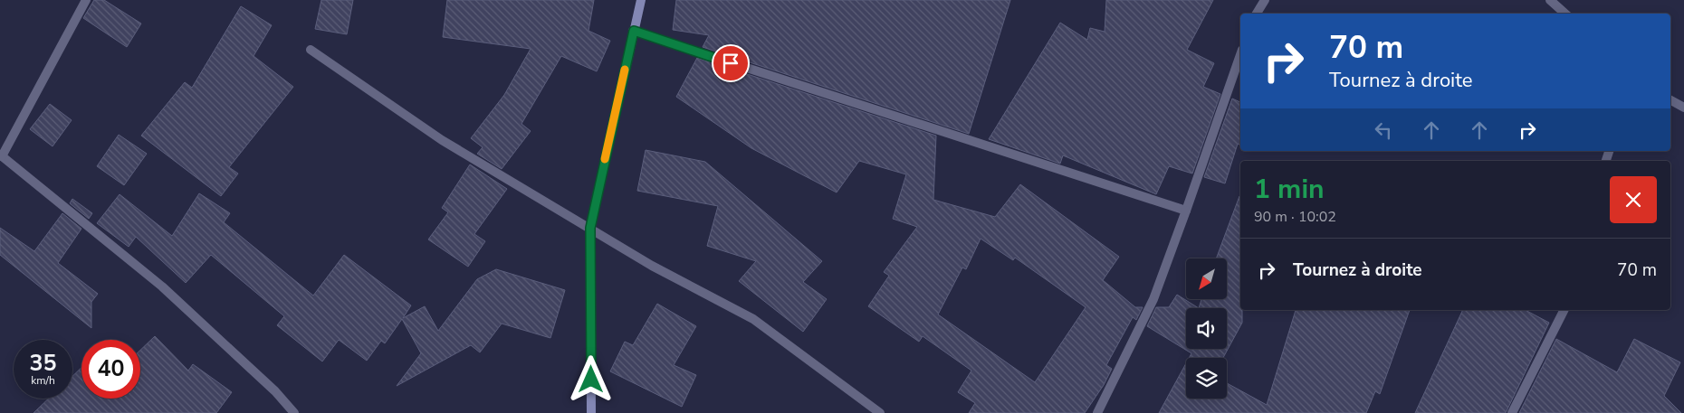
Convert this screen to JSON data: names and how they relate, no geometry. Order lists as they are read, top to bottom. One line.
{"north":"bottom left","page":{"turn":["70 m","Tournez à droite"],"heading":["1 min","90 m · 10:02"],"list":[{"name":"Tournez à droite","value":"70 m"}],"speed":"35 km/h","limit":"40"}}
